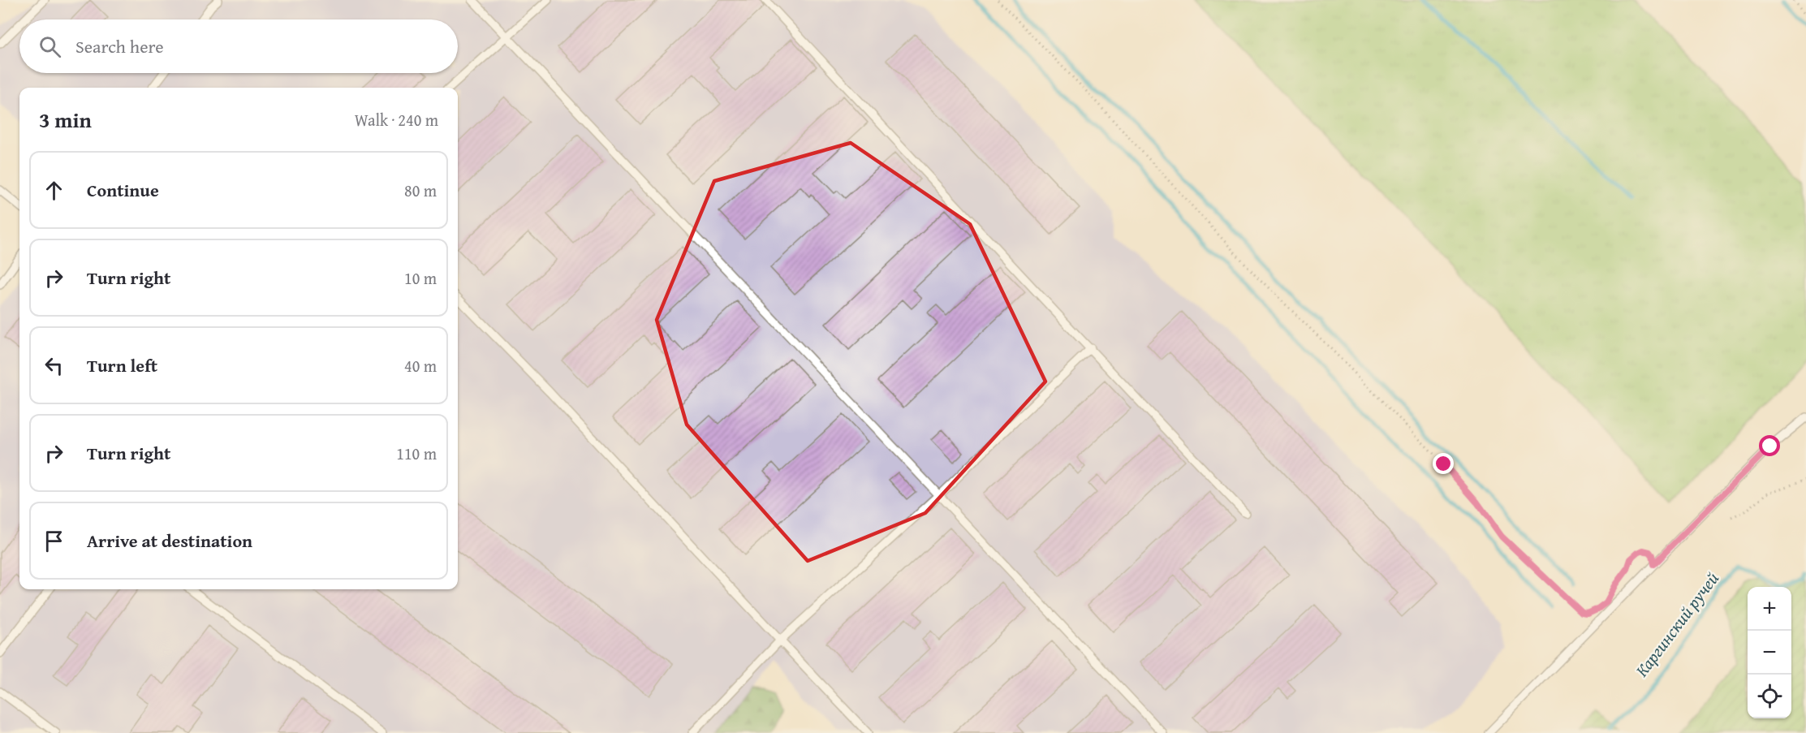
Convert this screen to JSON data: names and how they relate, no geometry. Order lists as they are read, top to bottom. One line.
{"water":["Каргинский ручей"],"page":{"search":"Search here","heading":["3 min","Walk · 240 m"],"list":[["Continue","80 m"],["Turn right","10 m"],["Turn left","40 m"],["Turn right","110 m"],"Arrive at destination"],"map_buttons":["+","−"]}}
